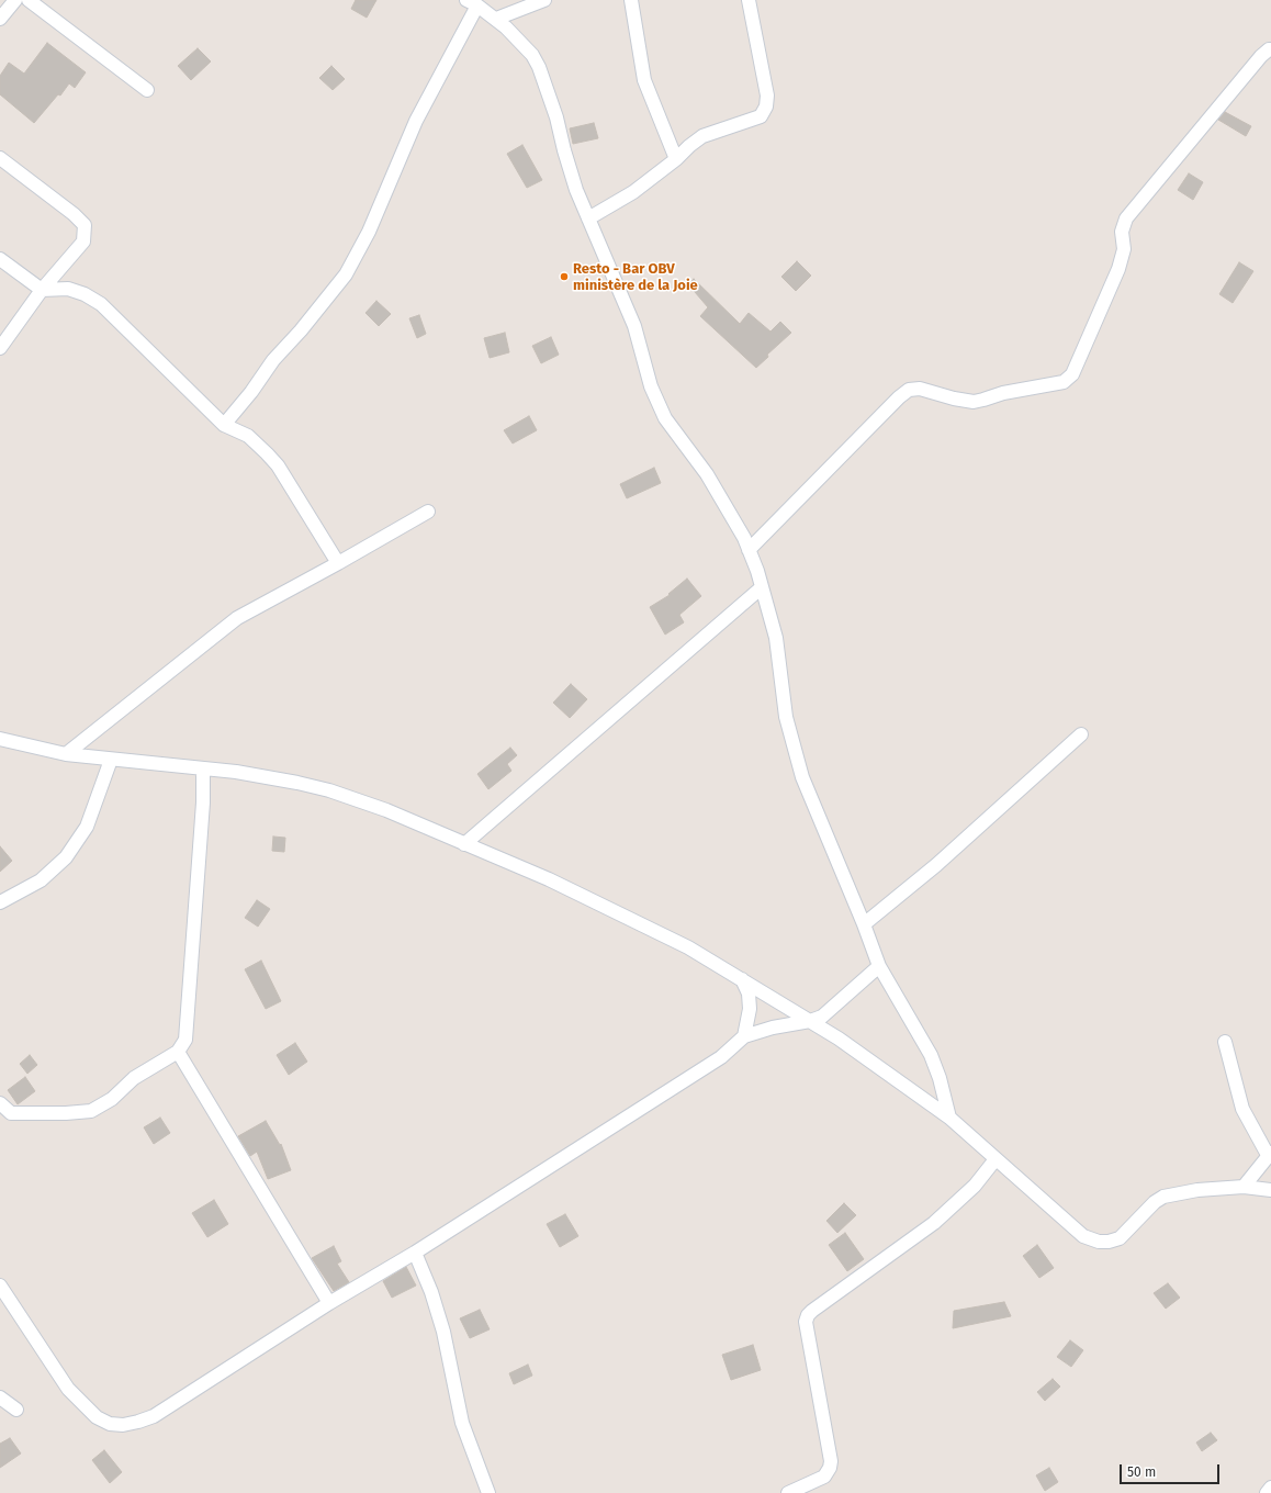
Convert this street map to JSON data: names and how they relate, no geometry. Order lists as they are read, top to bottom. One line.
{"places":["Resto - Bar OBV ministère de la Joie"],"scale_bar":"50 m"}
